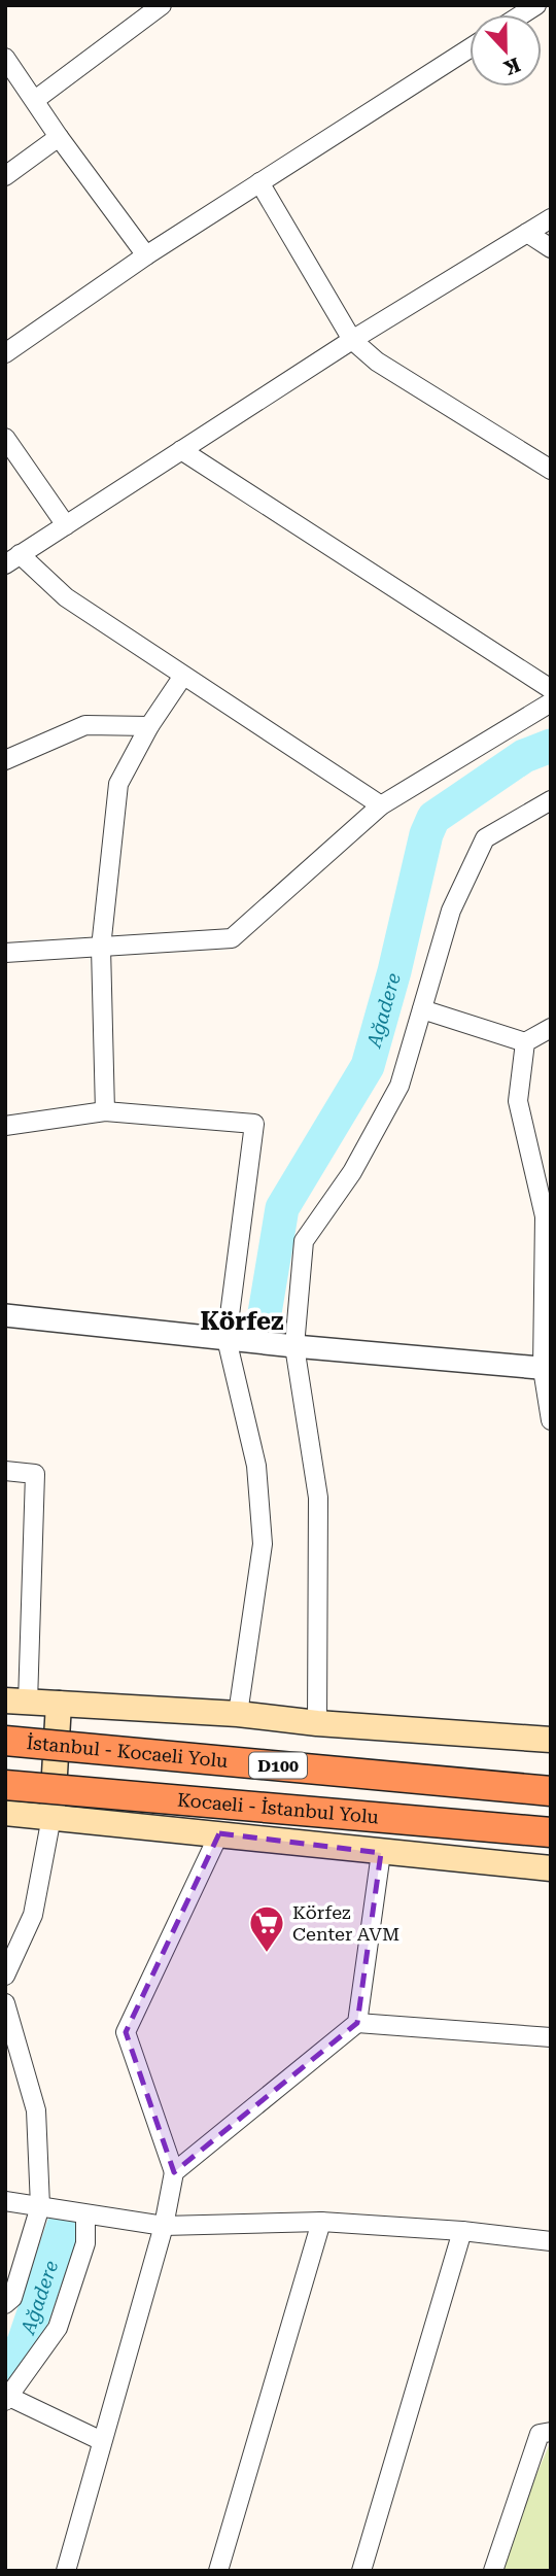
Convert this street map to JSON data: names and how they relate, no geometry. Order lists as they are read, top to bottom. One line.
{"streets":{"highway":["İstanbul - Kocaeli Yolu","D100","Kocaeli - İstanbul Yolu"]},"districts":["Körfez"],"water":["Ağadere"],"places":{"supermarket":["Körfez Center AVM"]},"north":"bottom"}
